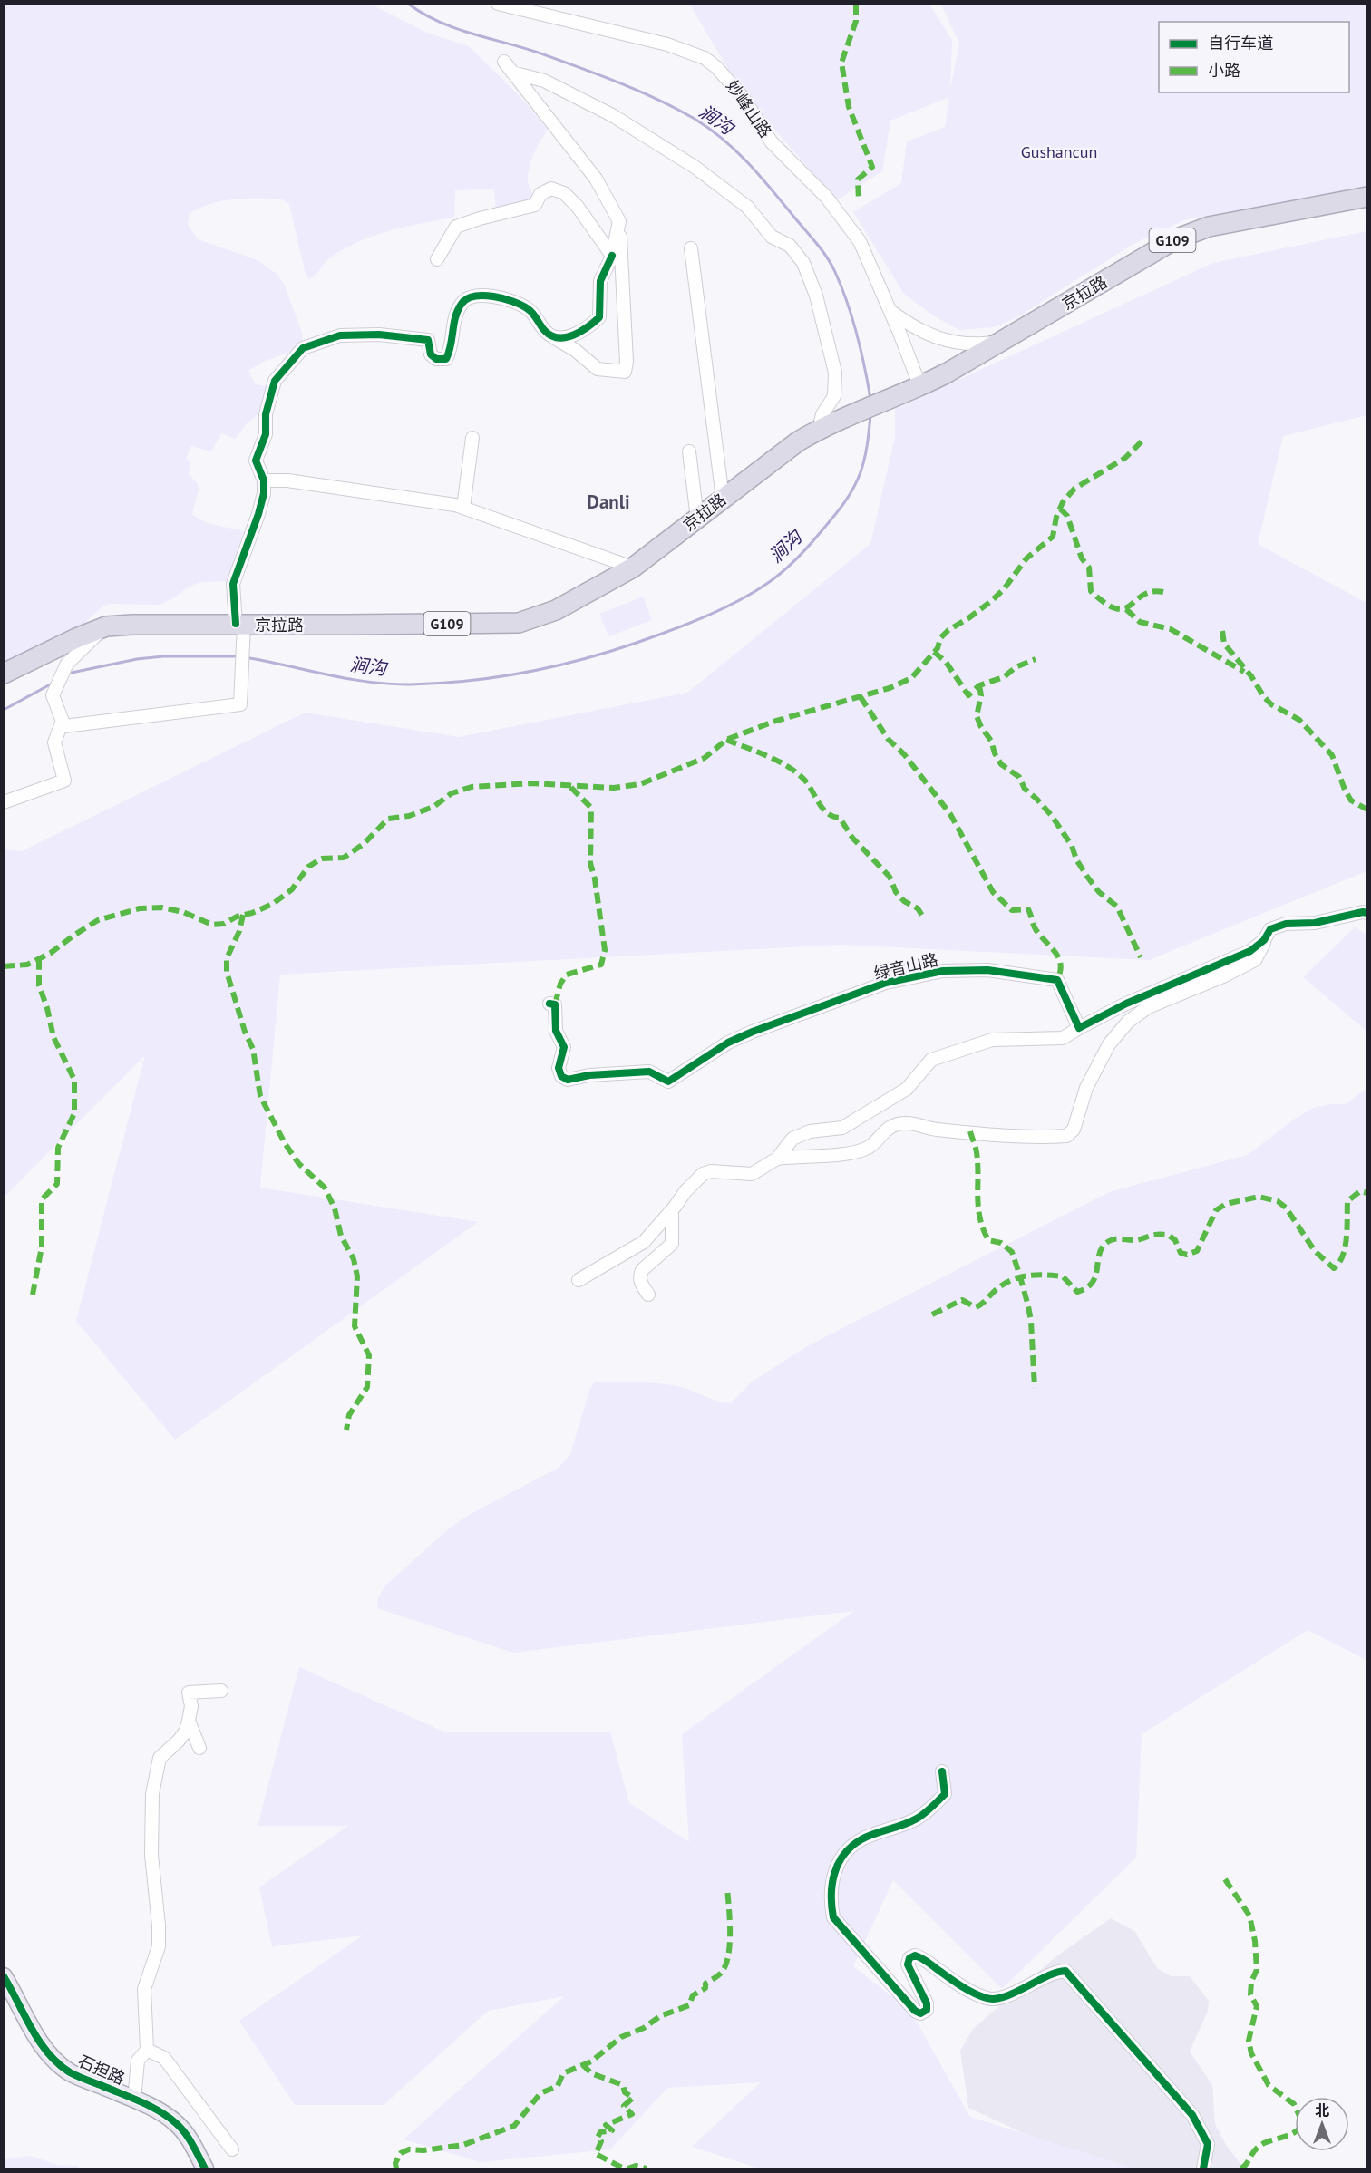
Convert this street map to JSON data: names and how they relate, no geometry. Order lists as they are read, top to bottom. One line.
{"streets":{"highway":["G109","京拉路"],"main road":["石担路"],"street":["妙峰山路","绿音山路"]},"crossings":[["妙峰山路","京拉路"]],"districts":["Danli"],"water":["涧沟"],"parks":["Gushancun"],"legend":["自行车道","小路"],"north":"top"}
